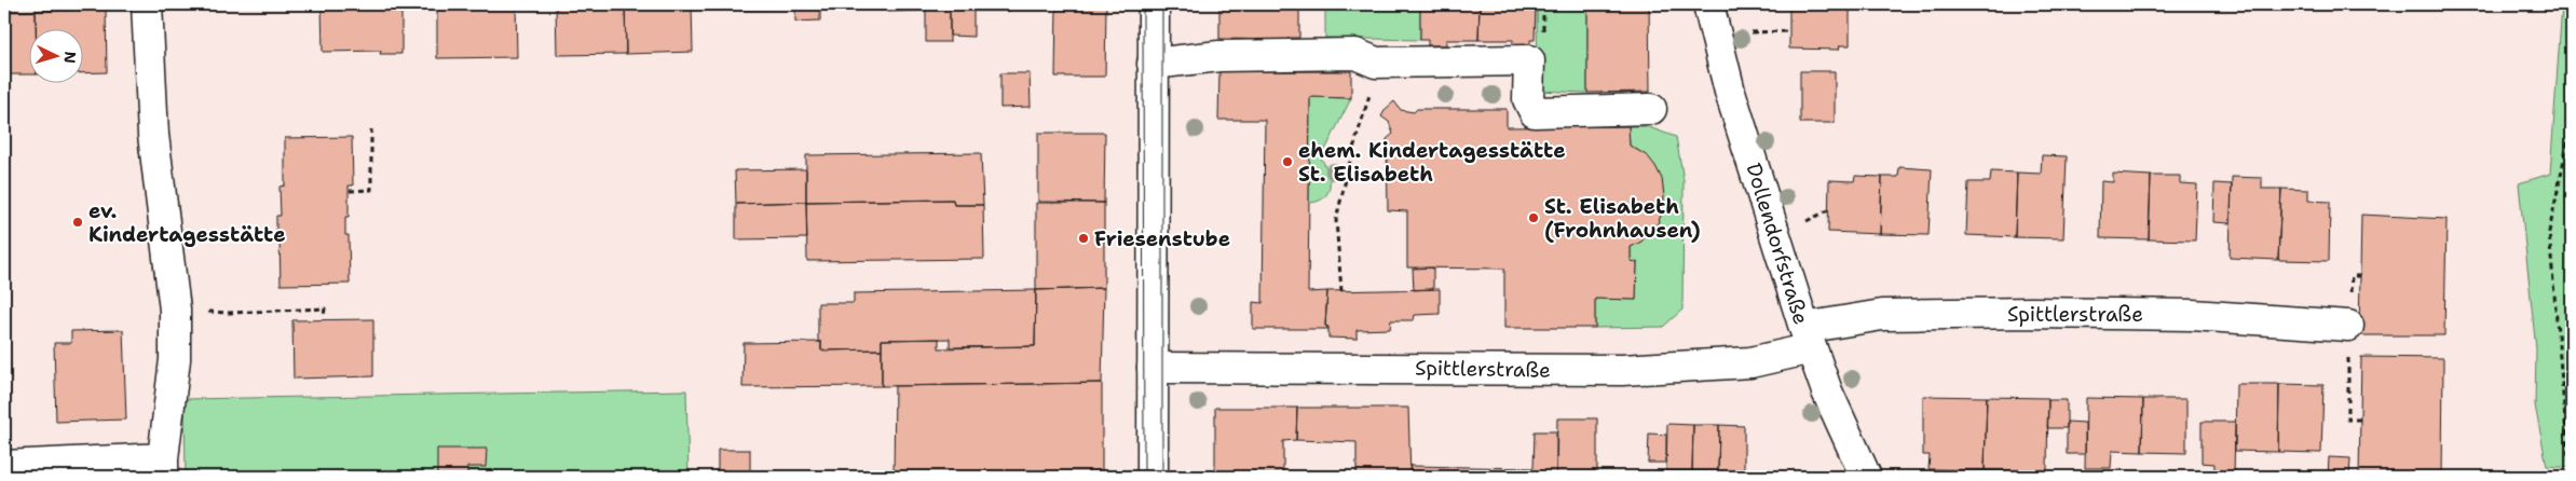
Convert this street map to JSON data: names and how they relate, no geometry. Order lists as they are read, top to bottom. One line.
{"streets":{"street":["Dollendorfstraße","Spittlerstraße"]},"crossings":[["Dollendorfstraße","Spittlerstraße"]],"places":["ehem. Kindertagesstätte St. Elisabeth","St. Elisabeth (Frohnhausen)","ev. Kindertagesstätte","Friesenstube"],"north":"right"}
